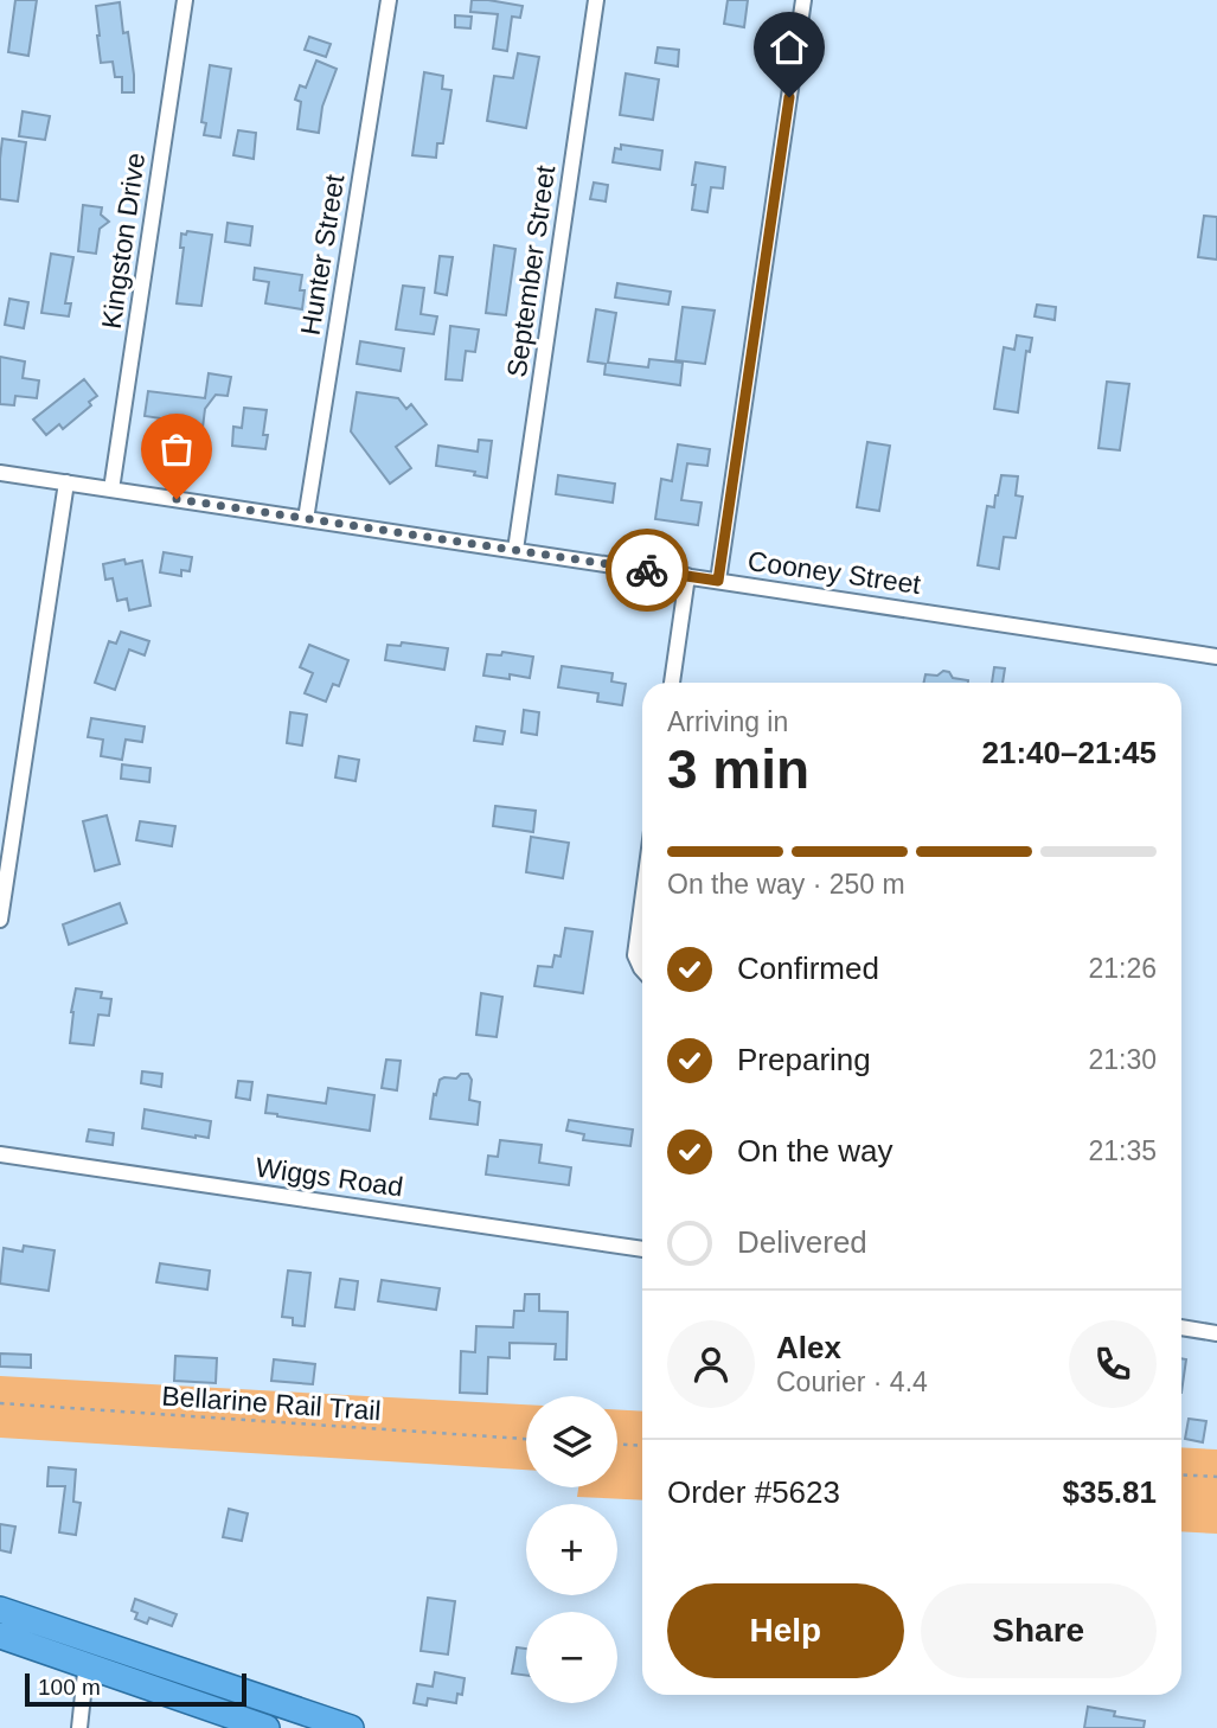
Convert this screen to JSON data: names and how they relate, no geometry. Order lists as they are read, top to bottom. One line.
{"streets":{"street":["Kingston Drive","Hunter Street","September Street","Cooney Street","Wiggs Road"],"path":["Bellarine Rail Trail"]},"crossings":[["Kingston Drive","Cooney Street"],["Hunter Street","Cooney Street"],["September Street","Cooney Street"]],"scale_bar":"100 m","page":{"heading":["3 min","Arriving in","21:40–21:45"],"panel":["Alex","Courier · 4.4","Order #5623","$35.81"],"bar":"On the way · 250 m","list":[["Confirmed","21:26"],["Preparing","21:30"],["On the way","21:35"],"Delivered"],"map_buttons":["+","−"],"buttons":["Help","Share"],"scale":"100 m"}}
